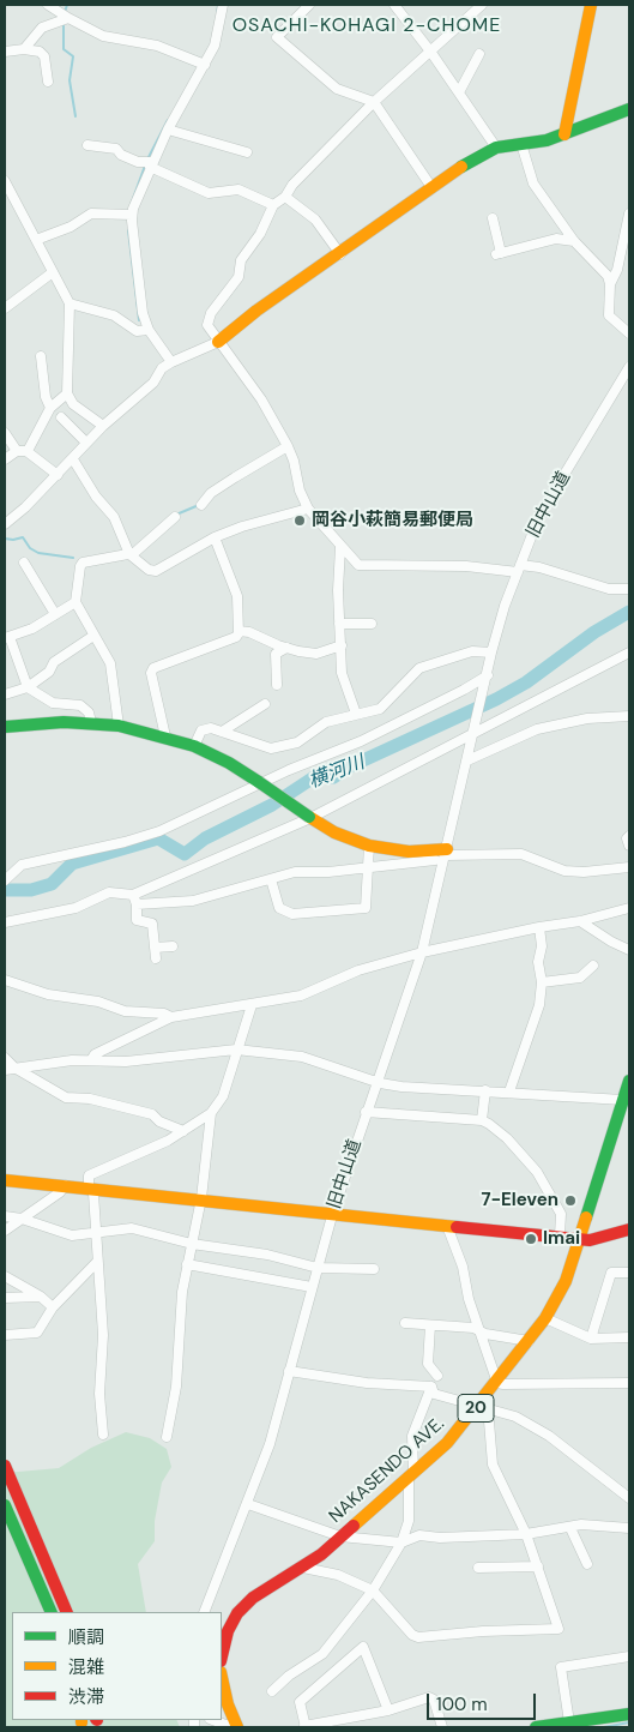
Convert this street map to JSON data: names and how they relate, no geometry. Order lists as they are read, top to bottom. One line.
{"streets":{"main road":["20","NAKASENDO AVE."],"street":["旧中山道"]},"districts":["OSACHI-KOHAGI 2-CHOME"],"water":["横河川"],"places":["岡谷小萩簡易郵便局","7-Eleven","Imai"],"legend":["順調","混雑","渋滞"],"scale_bar":"100 m"}
